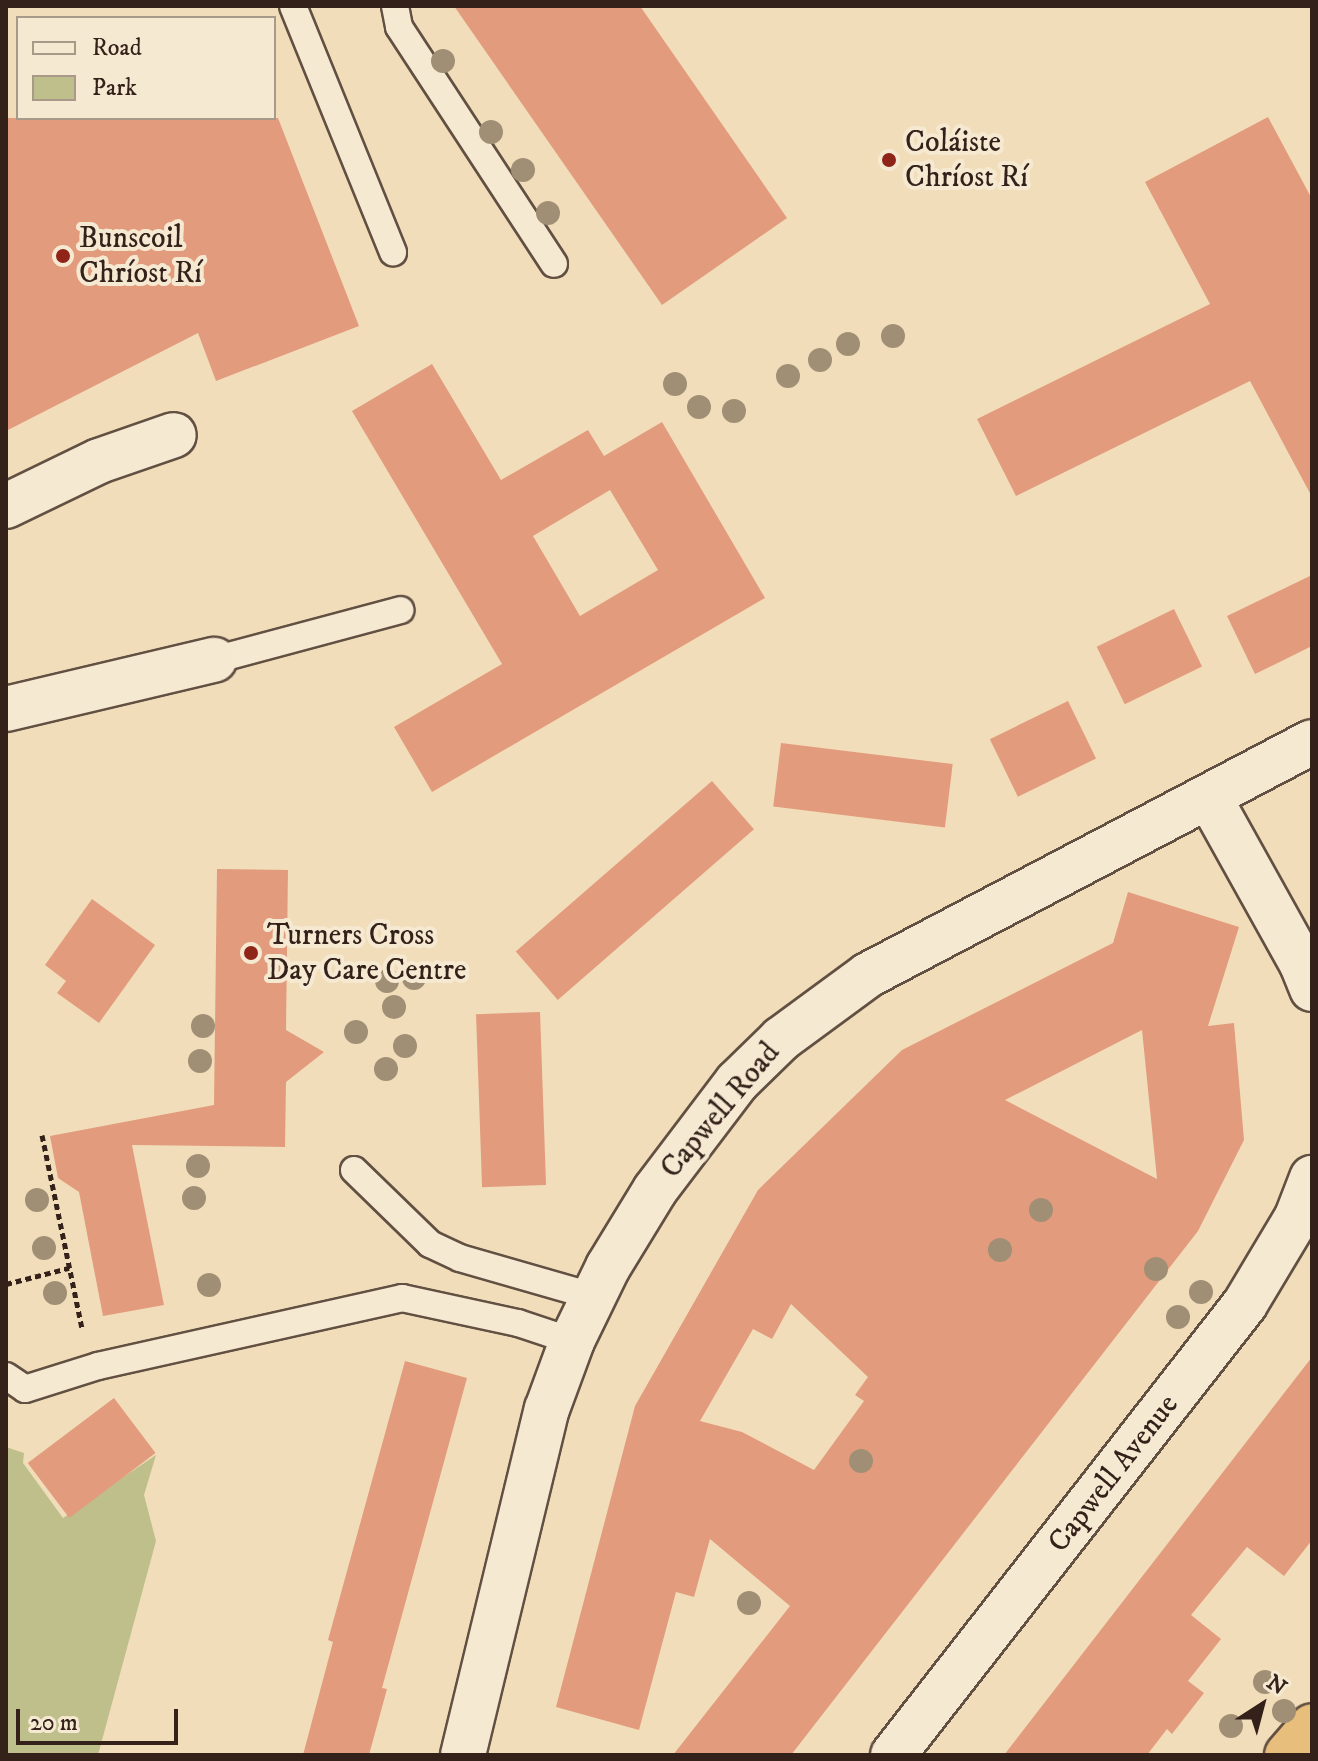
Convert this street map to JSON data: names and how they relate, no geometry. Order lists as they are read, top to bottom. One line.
{"streets":{"street":["Capwell Road","Capwell Avenue"]},"places":["Coláiste Chríost Rí","Bunscoil Chríost Rí","Turners Cross Day Care Centre"],"legend":["Road","Park"],"scale_bar":"20 m","north":"top right"}
